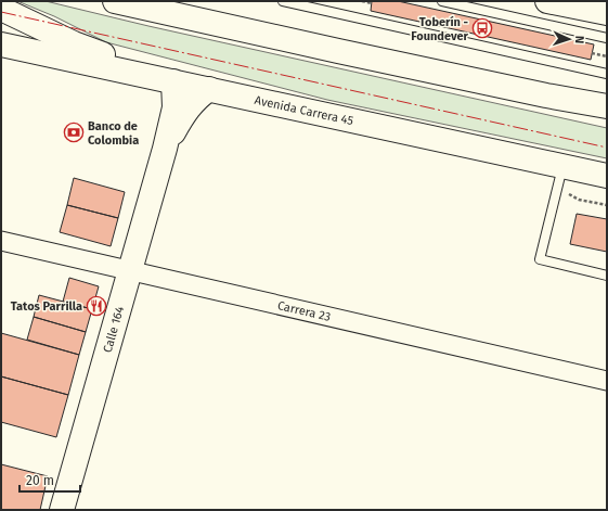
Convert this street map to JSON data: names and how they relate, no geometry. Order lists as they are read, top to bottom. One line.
{"streets":{"main road":["Avenida Carrera 45","Calle 164"],"street":["Carrera 23"]},"crossings":[["Avenida Carrera 45","Calle 164"],["Carrera 23","Calle 164"]],"places":{"bus stop":["Toberín - Foundever"],"bank":["Banco de Colombia"],"restaurant":["Tatos Parrilla"]},"scale_bar":"20 m","north":"right"}
